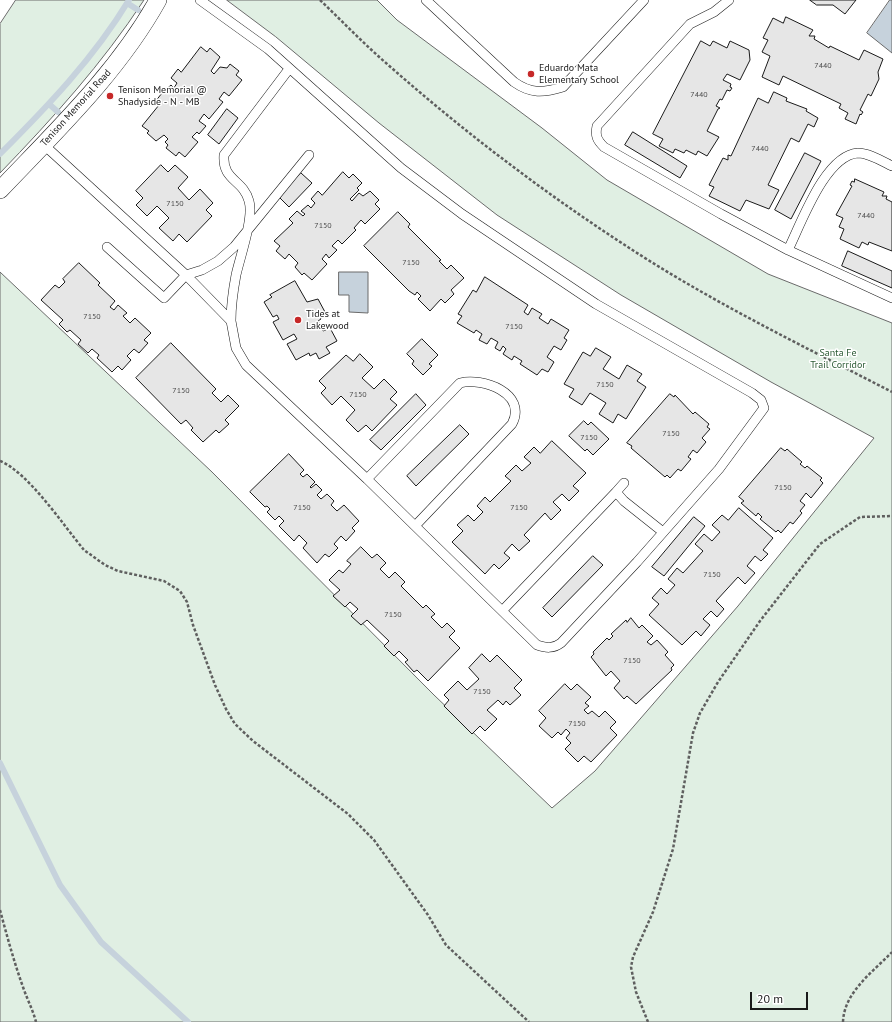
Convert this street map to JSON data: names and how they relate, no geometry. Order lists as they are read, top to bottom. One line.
{"streets":{"street":["Tenison Memorial Road"]},"parks":["Santa Fe Trail Corridor"],"places":["Eduardo Mata Elementary School","Tenison Memorial @ Shadyside - N - MB","Tides at Lakewood"],"house_numbers":["7440","7440","7440","7150","7440","7150","7150","7150","7150","7150","7150","7150","7150","7150","7150","7150","7150","7150","7150","7150","7150","7150"],"scale_bar":"20 m"}
